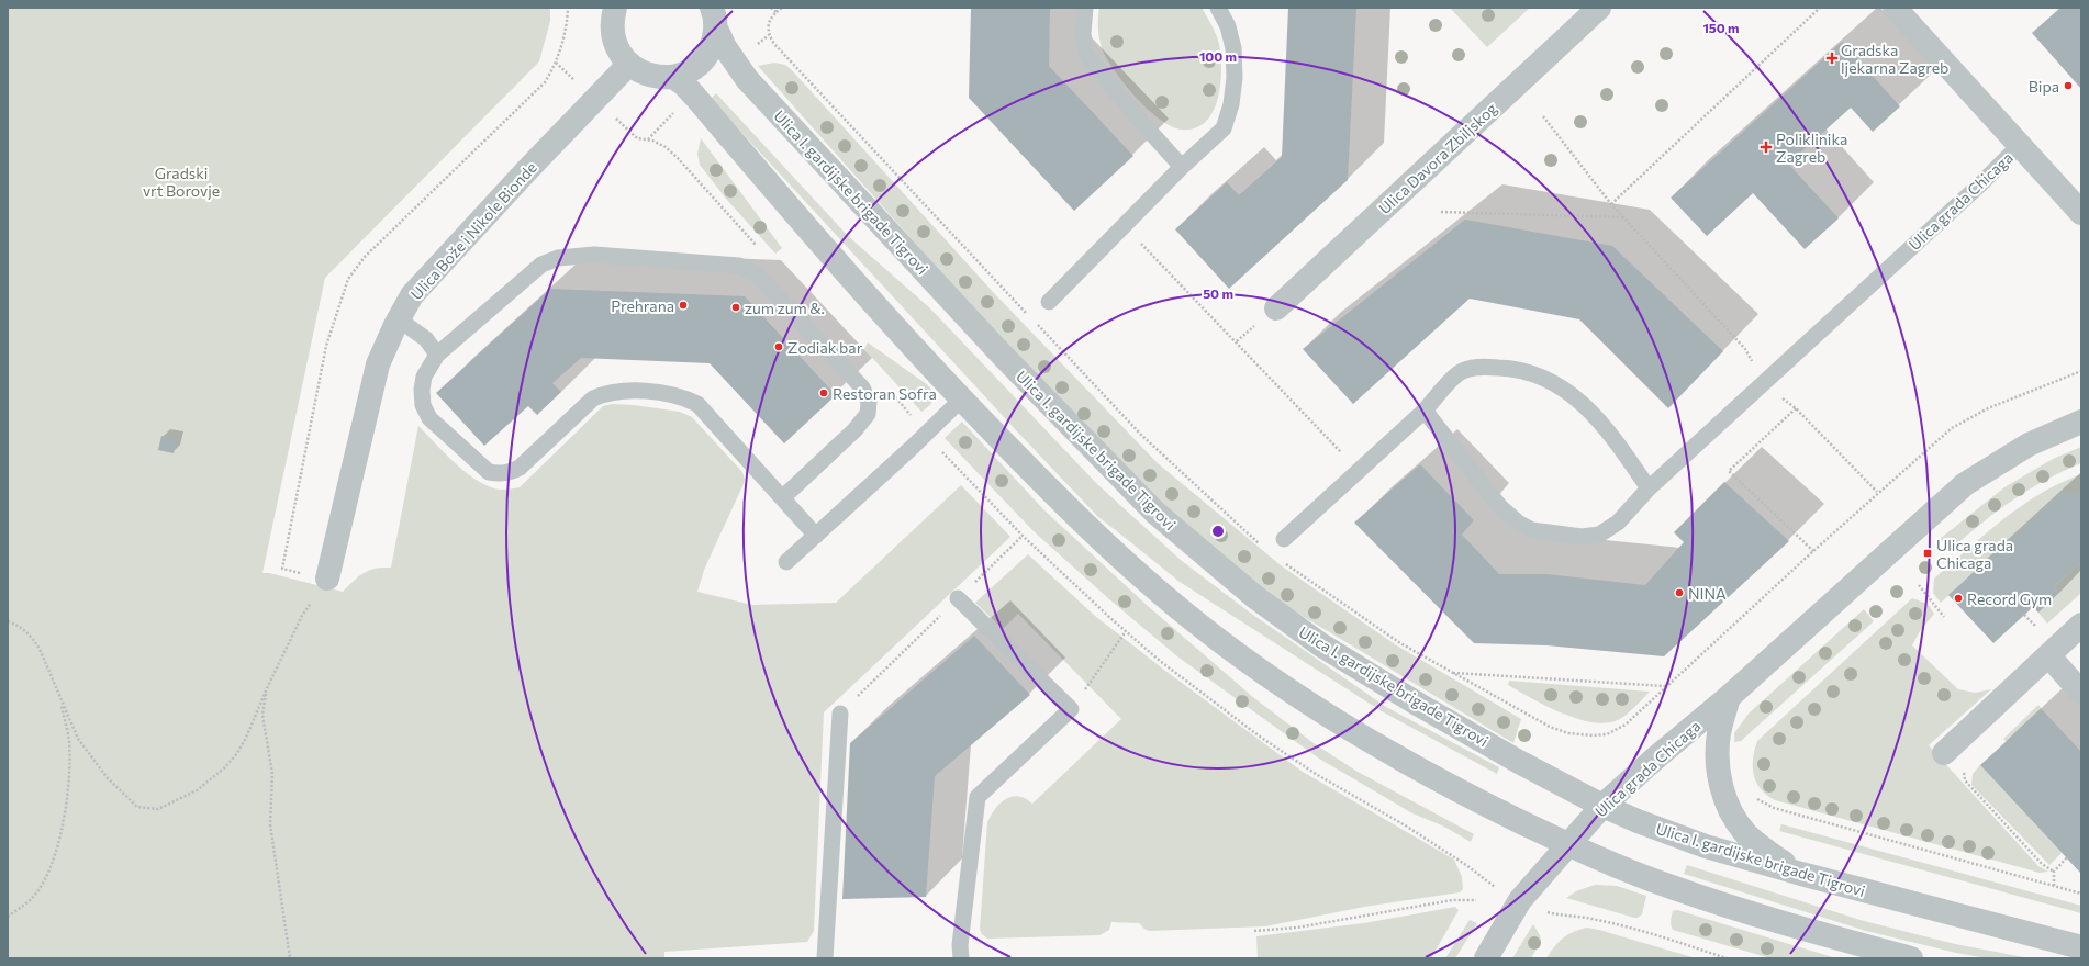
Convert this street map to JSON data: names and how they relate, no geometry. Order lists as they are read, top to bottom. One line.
{"streets":{"street":["Ulica Davora Zbiljskog","Ulica I. gardijske brigade Tigrovi","Ulica grada Chicaga","Ulica Bože i Nikole Bionde"]},"crossings":[["Ulica I. gardijske brigade Tigrovi","Ulica grada Chicaga"]],"parks":["Gradski vrt Borovje"],"places":{"health":["Gradska ljekarna Zagreb","Poliklinika Zagreb"],"other":["Bipa","Prehrana","zum zum &.","Zodiak bar","Restoran Sofra","NINA","Record Gym"],"transit":["Ulica grada Chicaga"]},"rings":["150 m","100 m","50 m"]}
